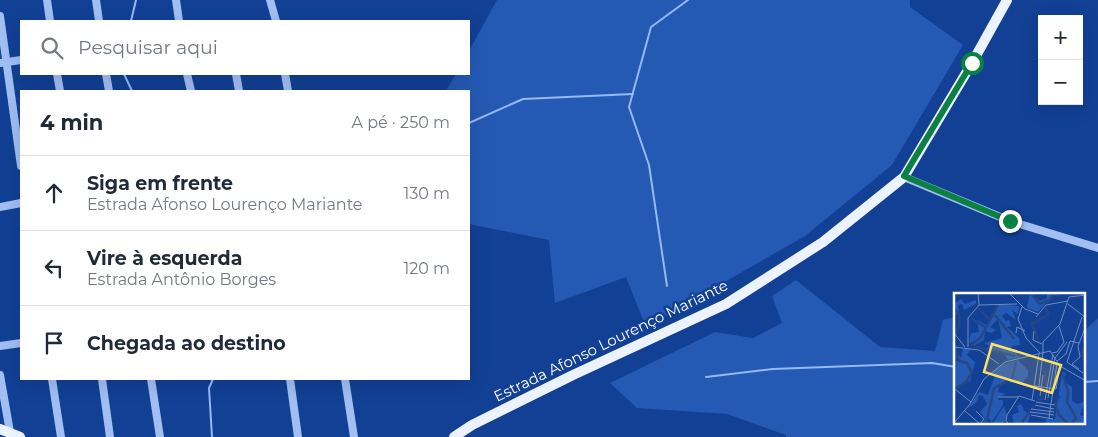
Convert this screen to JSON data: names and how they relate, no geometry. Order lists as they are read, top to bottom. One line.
{"streets":{"main road":["Estrada Afonso Lourenço Mariante"]},"page":{"map_buttons":["+","−"],"search":"Pesquisar aqui","heading":["4 min","A pé · 250 m"],"list":[["Siga em frente","Estrada Afonso Lourenço Mariante","130 m"],["Vire à esquerda","Estrada Antônio Borges","120 m"],"Chegada ao destino"]}}
